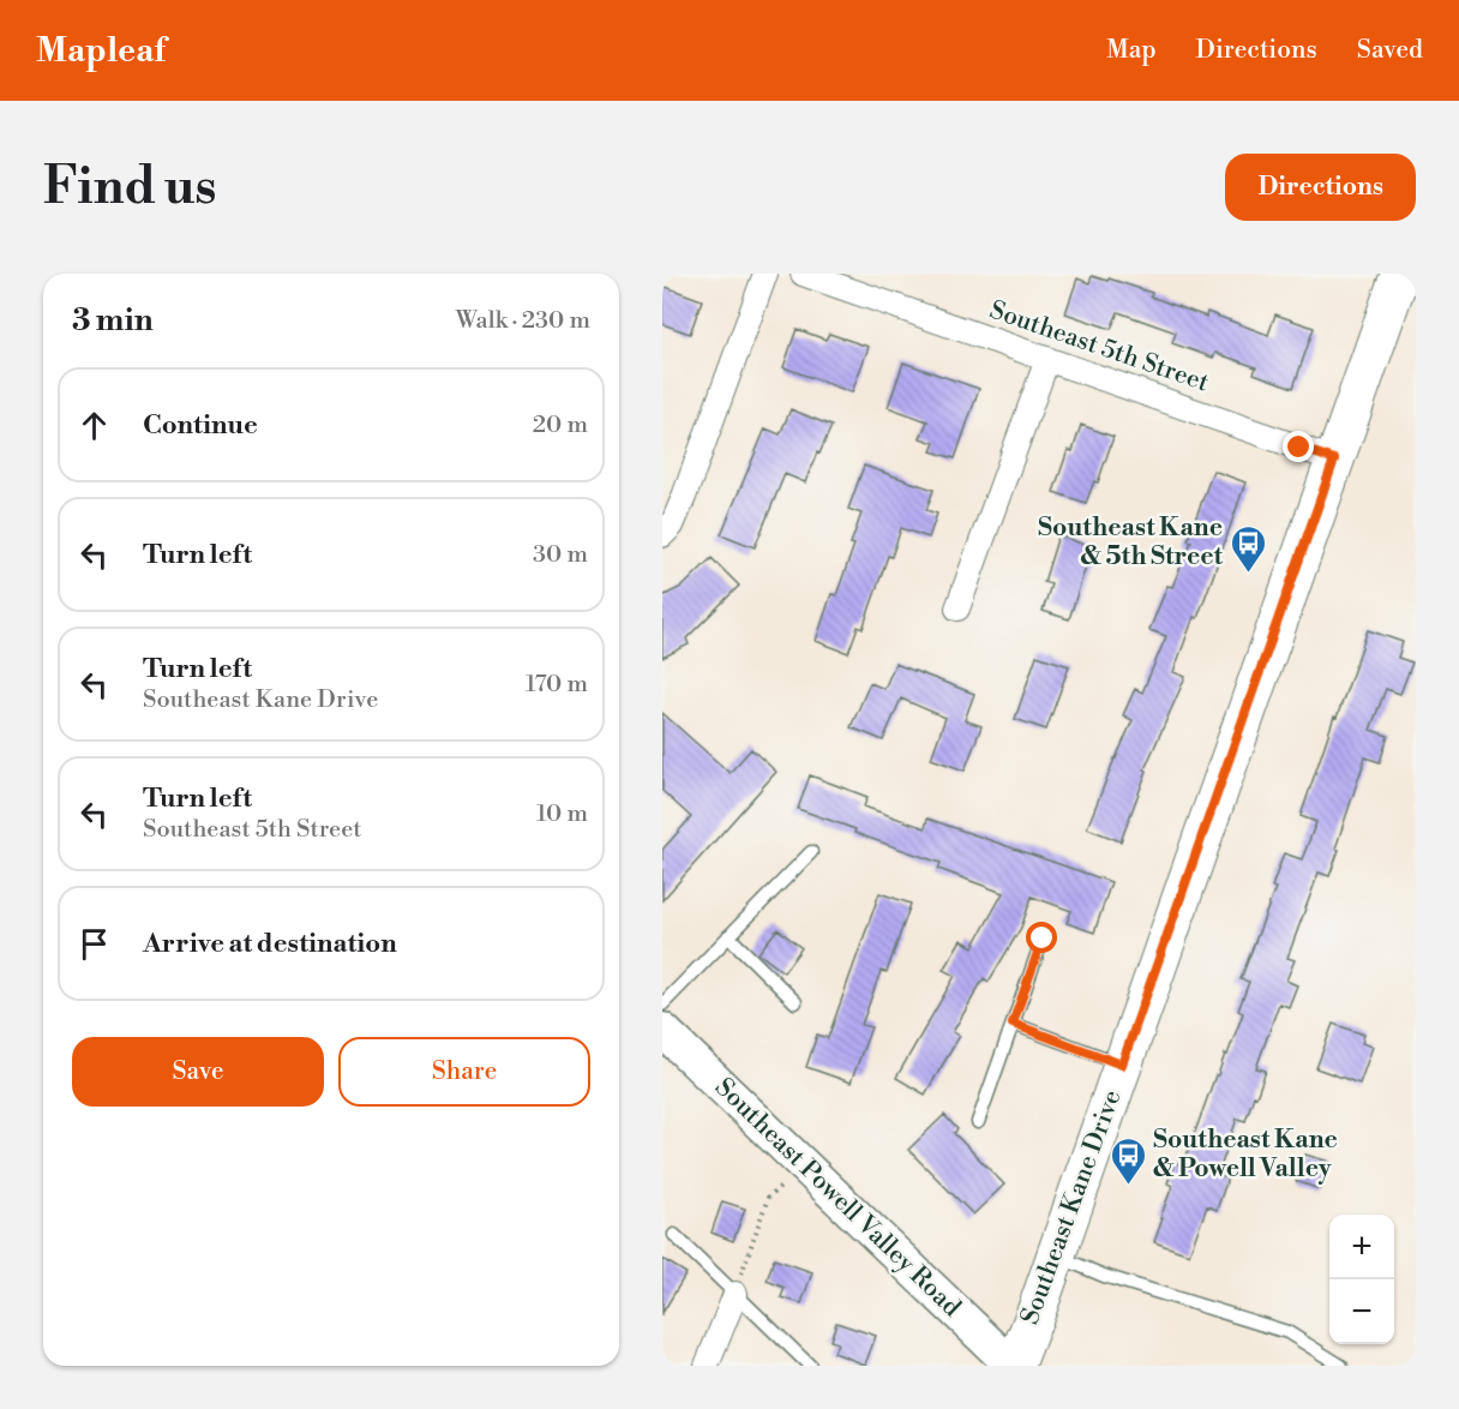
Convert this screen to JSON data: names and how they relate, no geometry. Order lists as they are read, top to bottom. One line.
{"streets":{"main road":["Southeast Powell Valley Road","Southeast Kane Drive"],"street":["Southeast 5th Street"]},"crossings":[["Southeast 5th Street","Southeast Kane Drive"],["Southeast Powell Valley Road","Southeast Kane Drive"]],"places":{"bus stop":["Southeast Kane & 5th Street","Southeast Kane & Powell Valley"]},"page":{"header":"Mapleaf","nav":["Map","Directions","Saved"],"buttons":["Directions",["Save","Share"]],"title":"Find us","heading":["3 min","Walk · 230 m"],"list":[["Continue","20 m"],["Turn left","30 m"],["Turn left","Southeast Kane Drive","170 m"],["Turn left","Southeast 5th Street","10 m"],"Arrive at destination"],"map_buttons":["+","−"]}}
